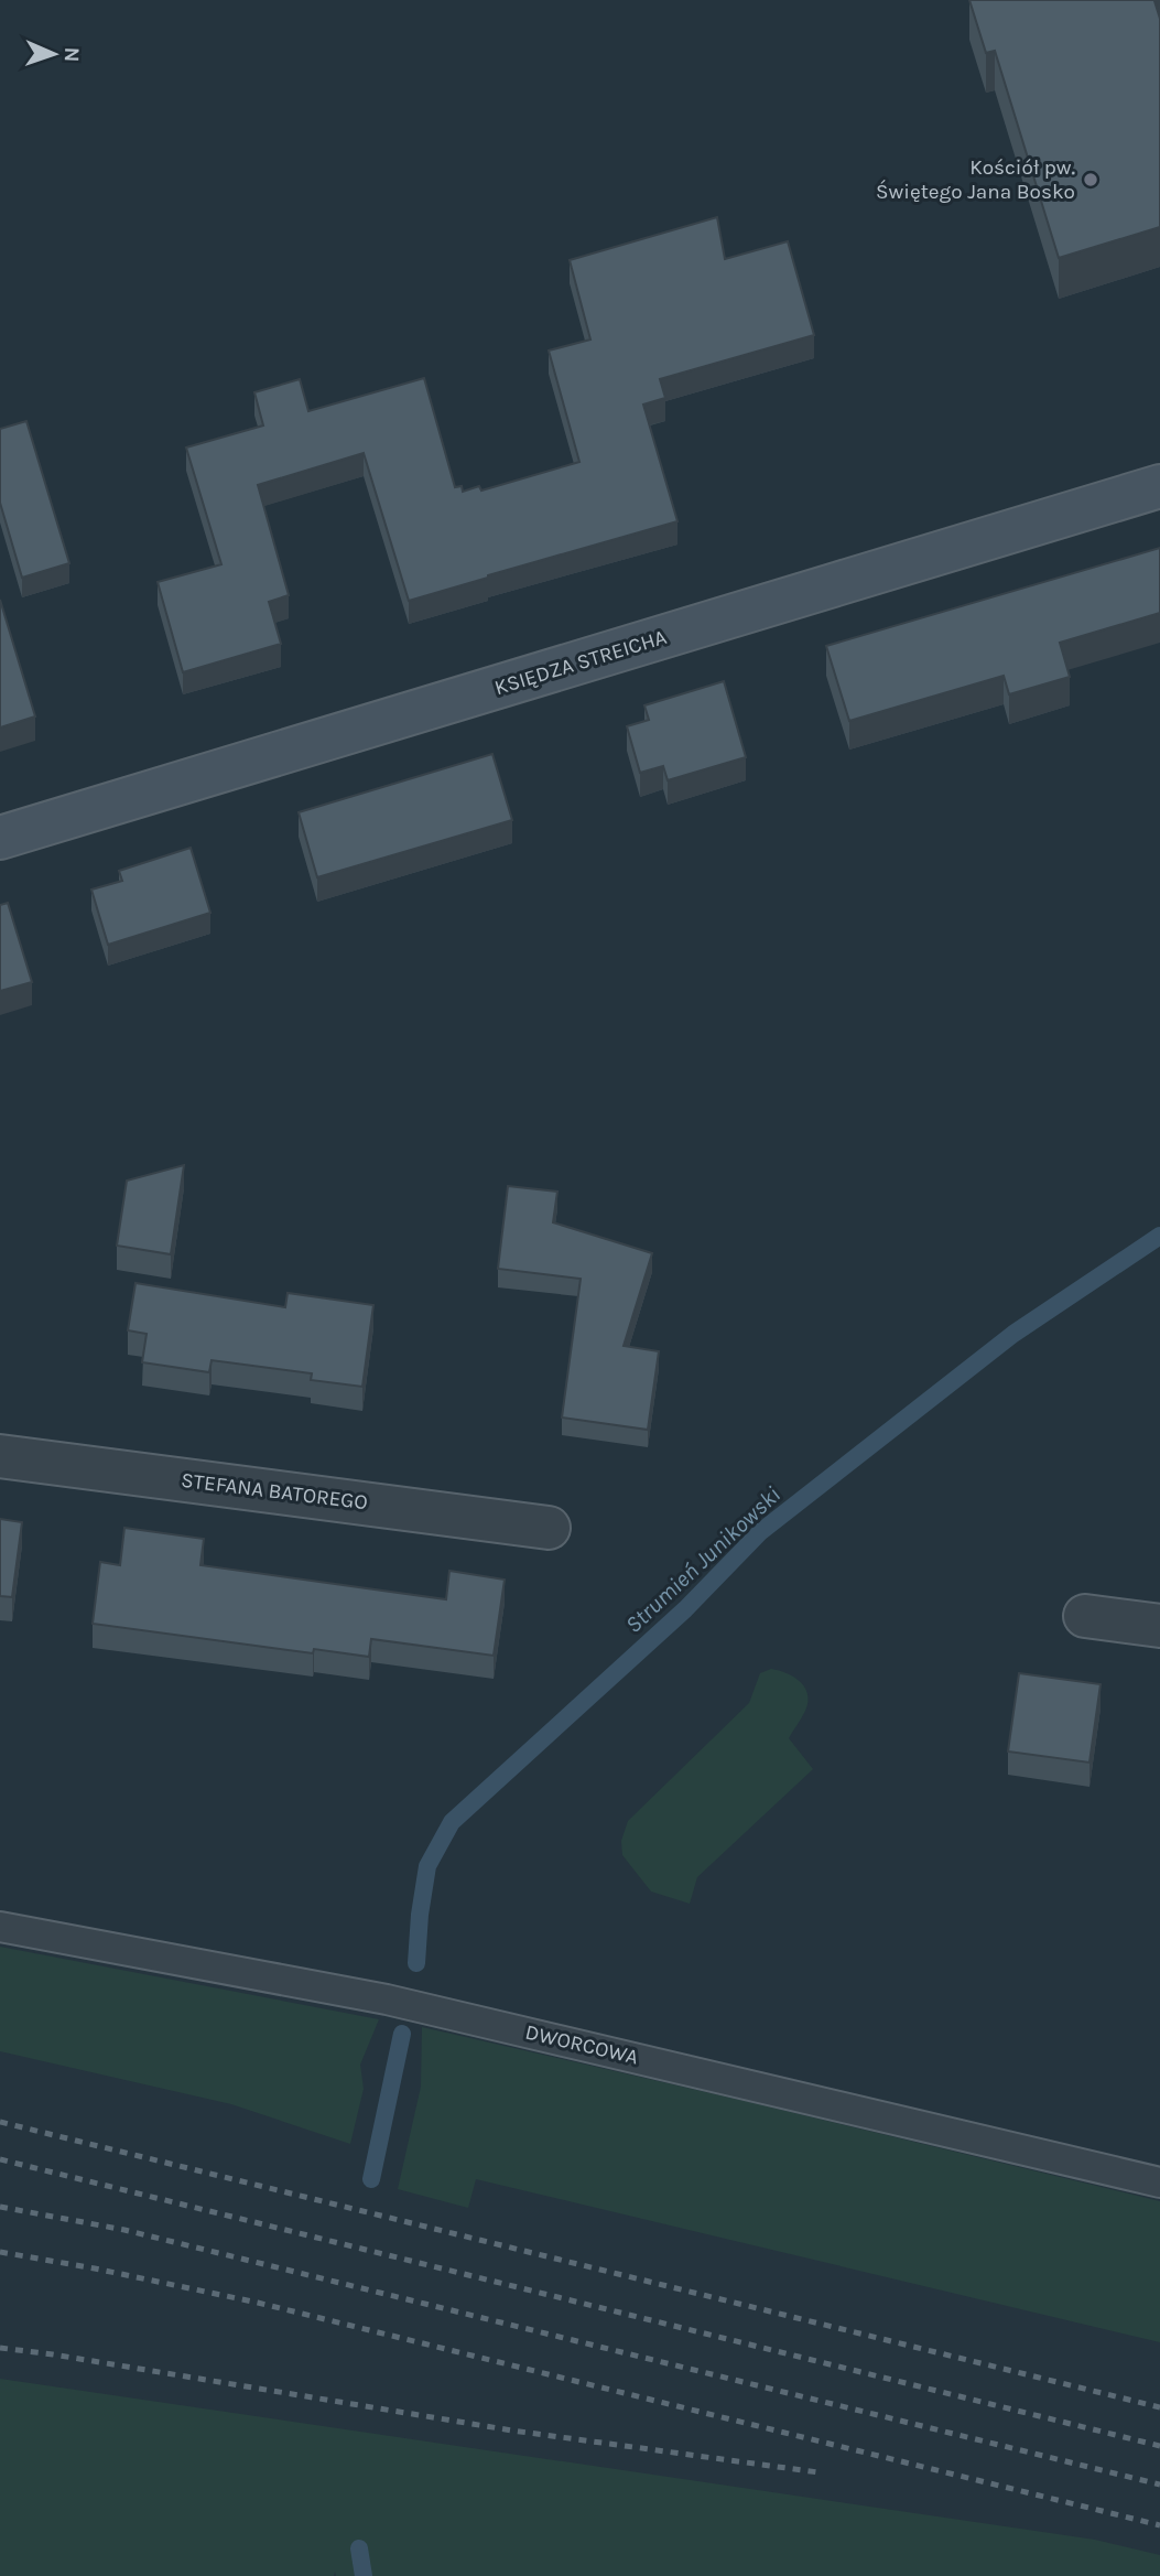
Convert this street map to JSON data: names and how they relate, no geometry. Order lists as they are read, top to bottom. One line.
{"streets":{"street":["KSIĘDZA STREICHA","STEFANA BATOREGO"],"lane":["DWORCOWA"]},"water":["Strumień Junikowski"],"places":["Kościół pw. Świętego Jana Bosko"],"north":"right"}
